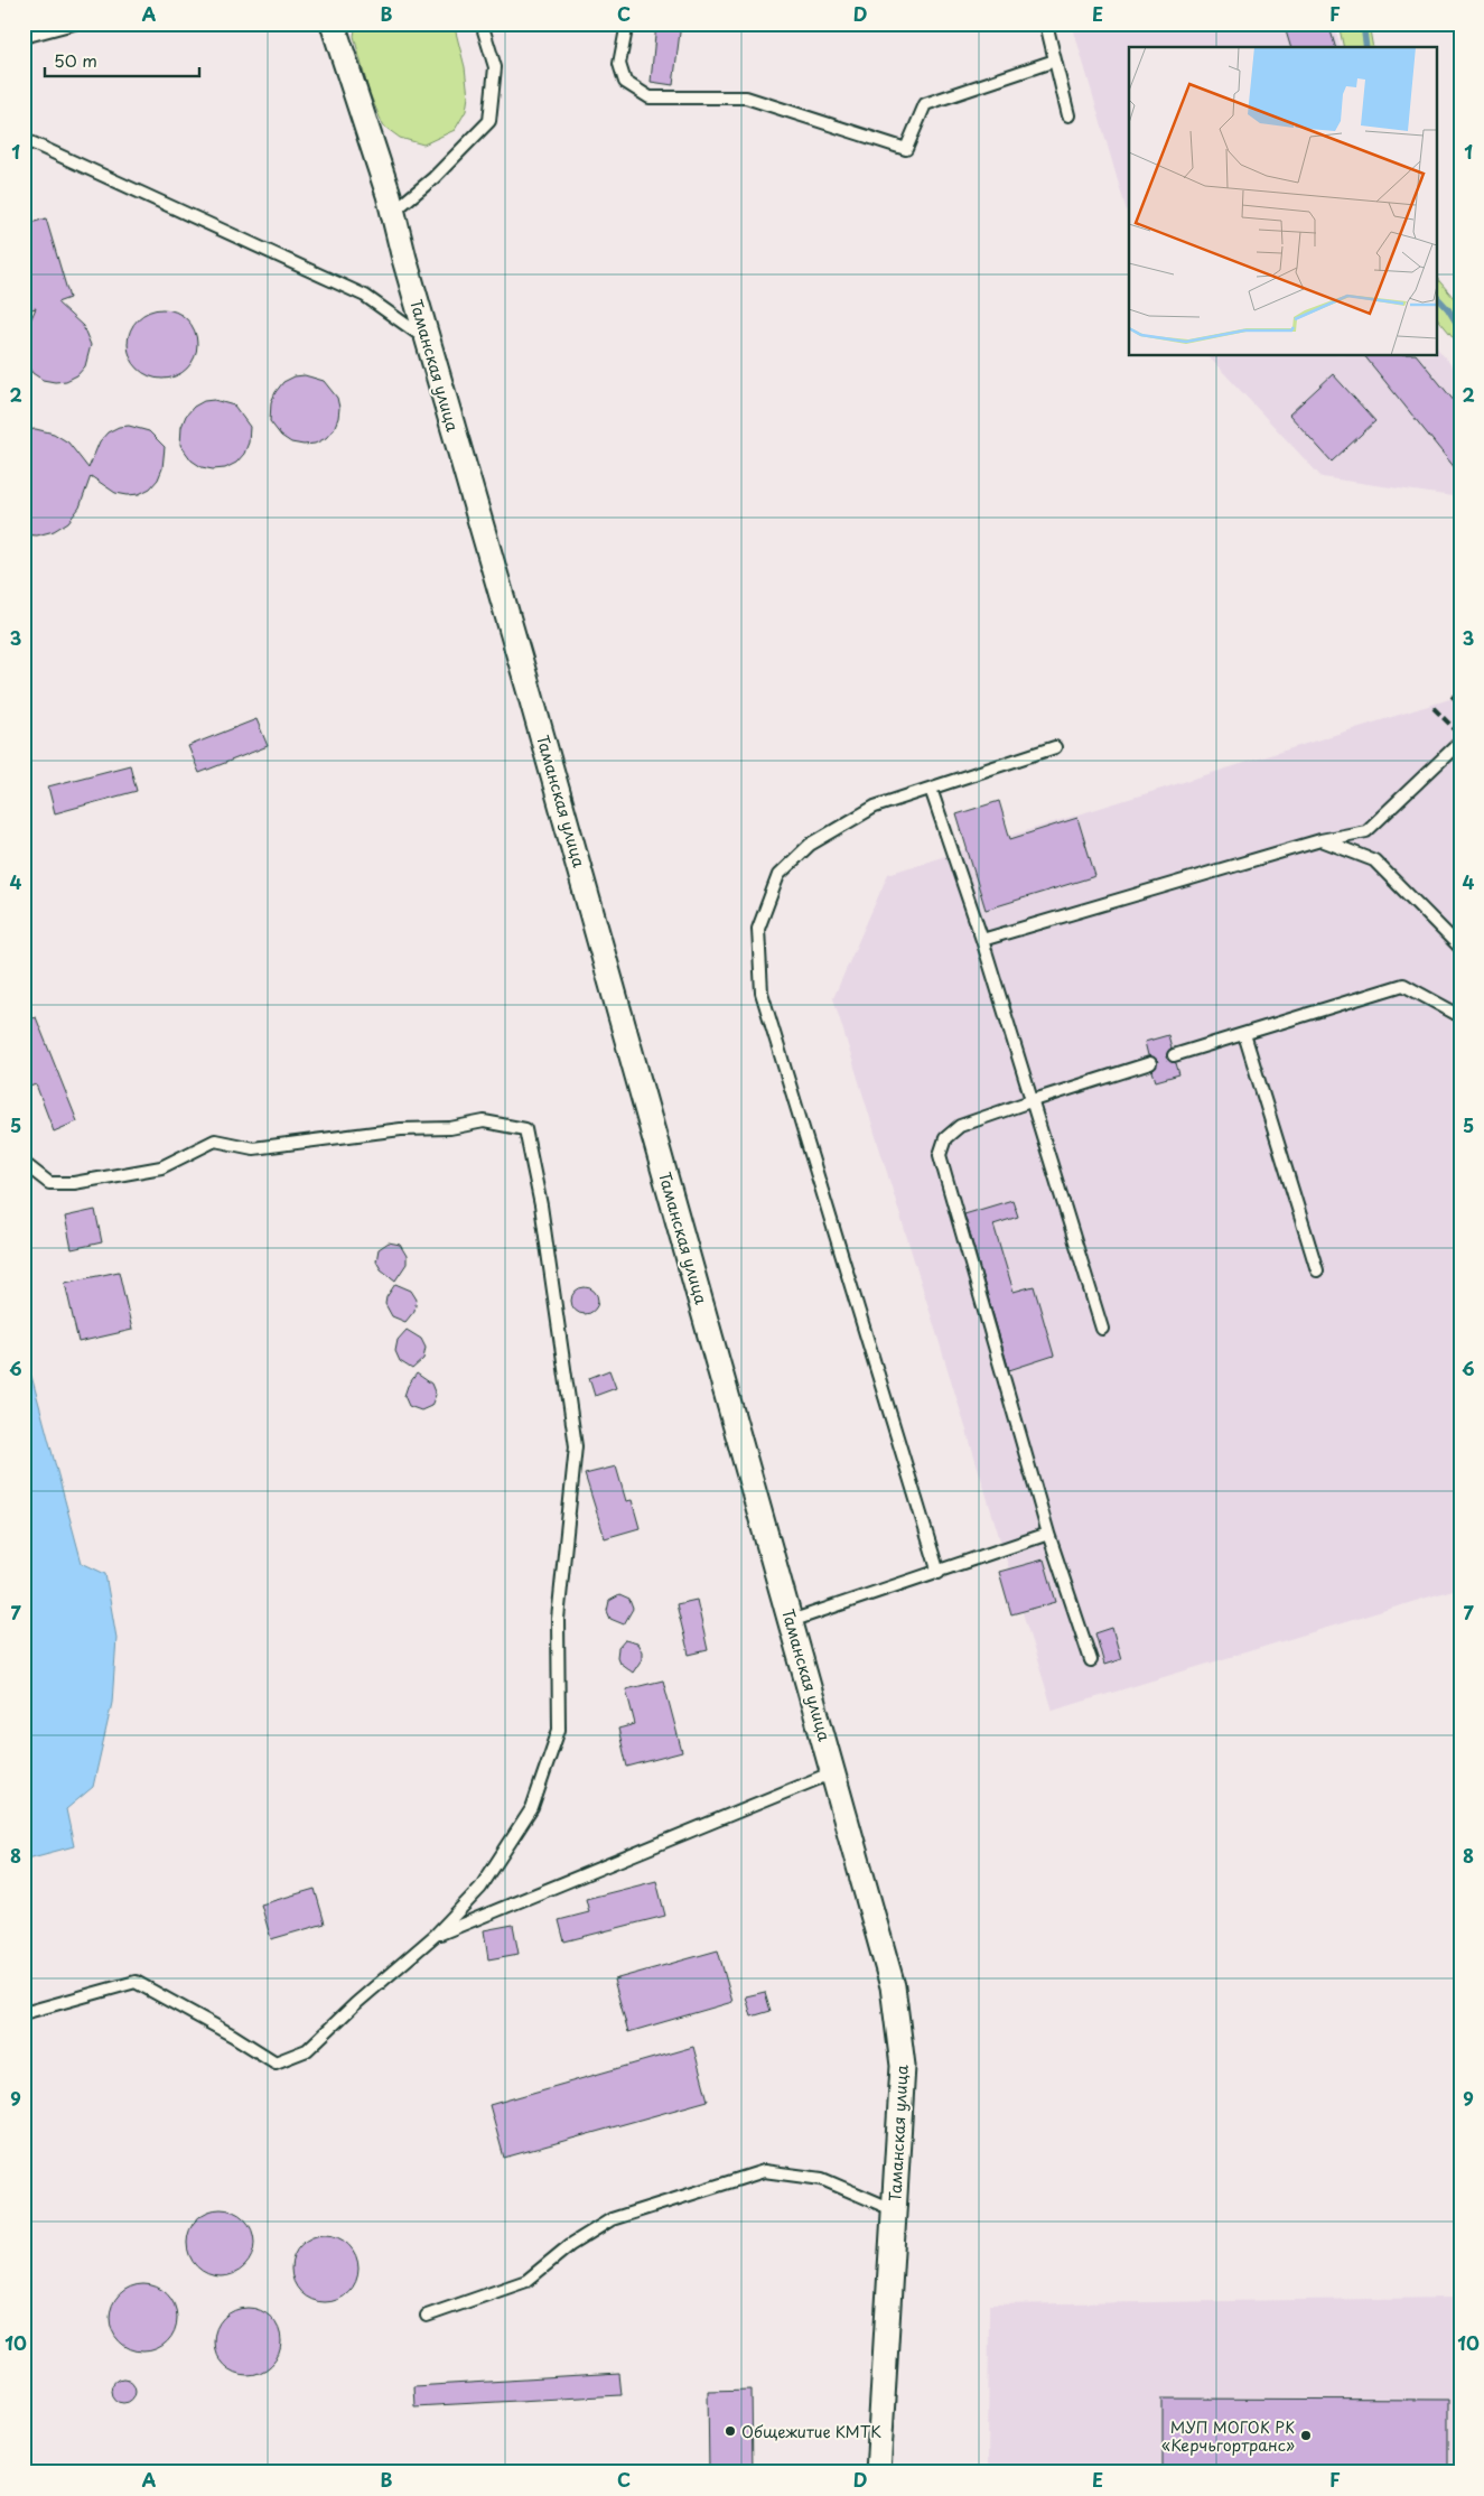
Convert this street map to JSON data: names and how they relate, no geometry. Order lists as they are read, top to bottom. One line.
{"streets":{"street":["Таманская улица"]},"places":["Общежитие КМТК","МУП МОГОК РК «Керчьгортранс»"],"scale_bar":"50 m","grid":{"columns":["A","B","C","D","E","F"],"rows":["1","2","3","4","5","6","7","8","9","10"]}}
